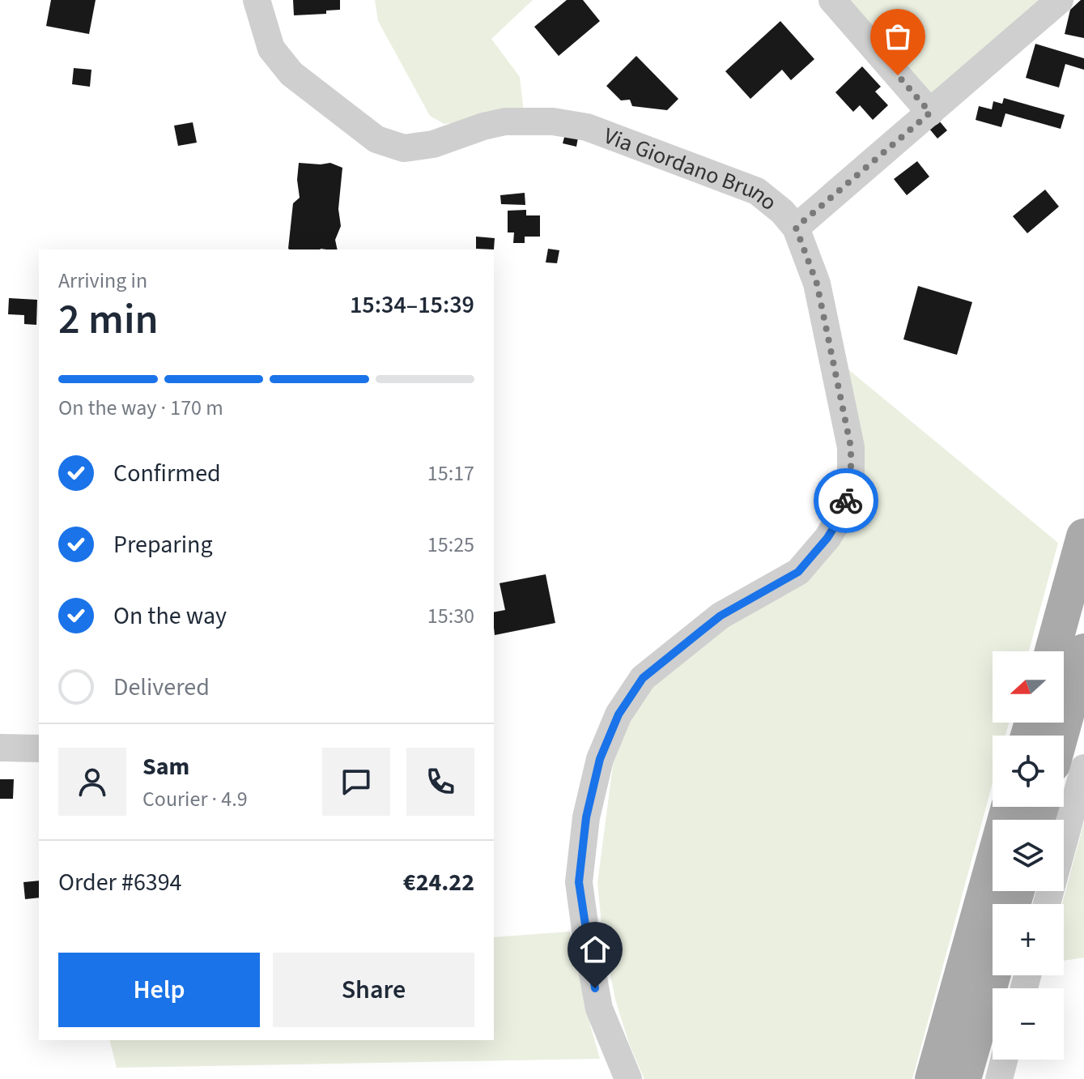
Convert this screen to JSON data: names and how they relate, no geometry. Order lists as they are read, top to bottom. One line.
{"streets":{"street":["Via Giordano Bruno"]},"north":"left","page":{"heading":["2 min","Arriving in","15:34–15:39"],"panel":["Sam","Courier · 4.9","Order #6394","€24.22"],"bar":"On the way · 170 m","list":[["Confirmed","15:17"],["Preparing","15:25"],["On the way","15:30"],"Delivered"],"map_buttons":["+","−"],"buttons":["Help","Share"]}}
